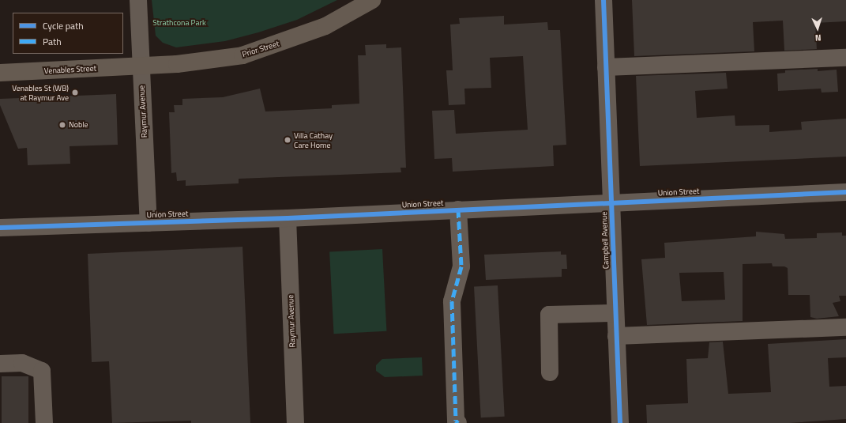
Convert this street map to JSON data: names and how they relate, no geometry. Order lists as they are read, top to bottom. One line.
{"streets":{"main road":["Prior Street","Venables Street"],"street":["Raymur Avenue","Union Street","Campbell Avenue"]},"crossings":[["Prior Street","Venables Street"],["Prior Street","Raymur Avenue"],["Venables Street","Raymur Avenue"],["Raymur Avenue","Union Street"],["Union Street","Campbell Avenue"]],"parks":["Strathcona Park"],"places":["Venables St (WB) at Raymur Ave","Noble","Villa Cathay Care Home"],"legend":["Cycle path","Path"],"north":"bottom"}
